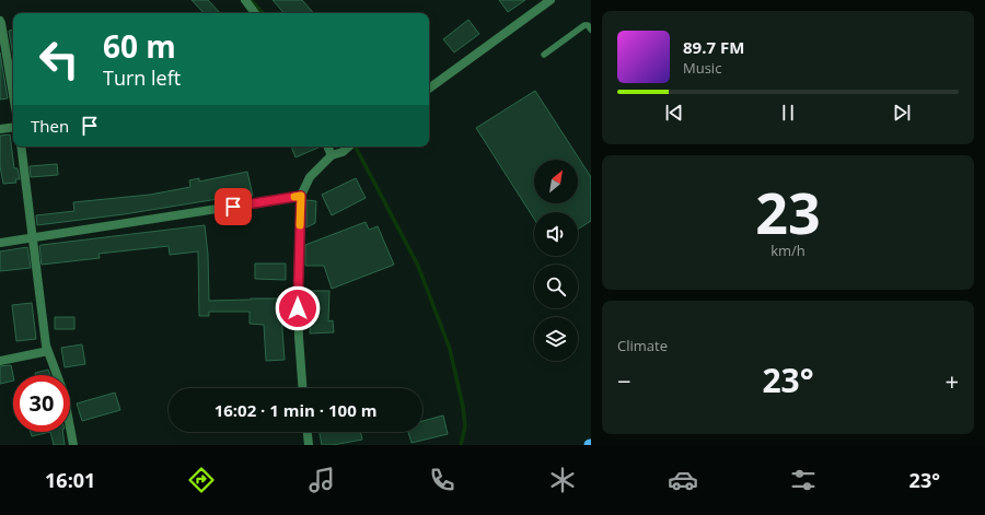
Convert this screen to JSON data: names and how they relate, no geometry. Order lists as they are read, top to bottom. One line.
{"north":"top right","page":{"turn":["60 m","Turn left"],"song":["89.7 FM","Music"],"then":"Then","tile":[["23","km/h"],"Climate"],"heat":["−","23°","+"],"limit":"30","trip":"16:02 · 1 min · 100 m","tabs":["16:01","23°"]}}
